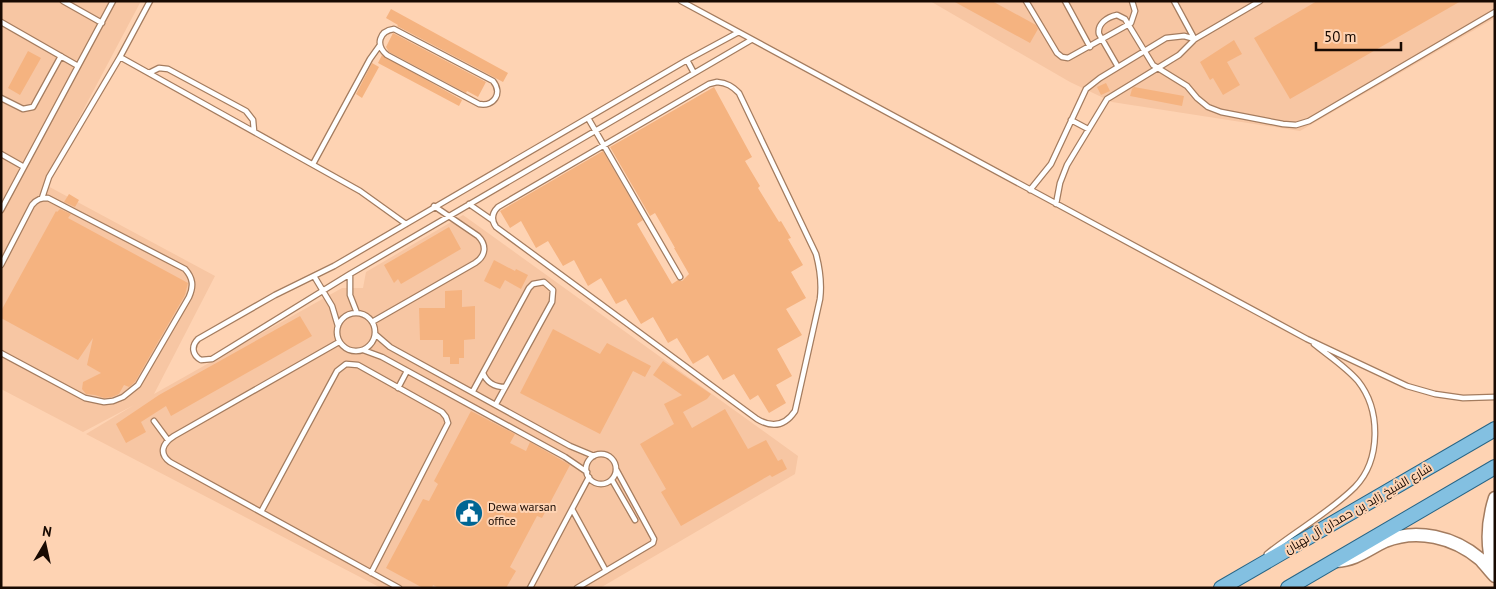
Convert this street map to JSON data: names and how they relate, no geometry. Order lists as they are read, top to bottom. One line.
{"streets":{"main road":["شارع الشيخ زايد بن حمدان آل نهيان"]},"places":{"public building":["Dewa warsan office"]},"scale_bar":"50 m","north":"top"}
